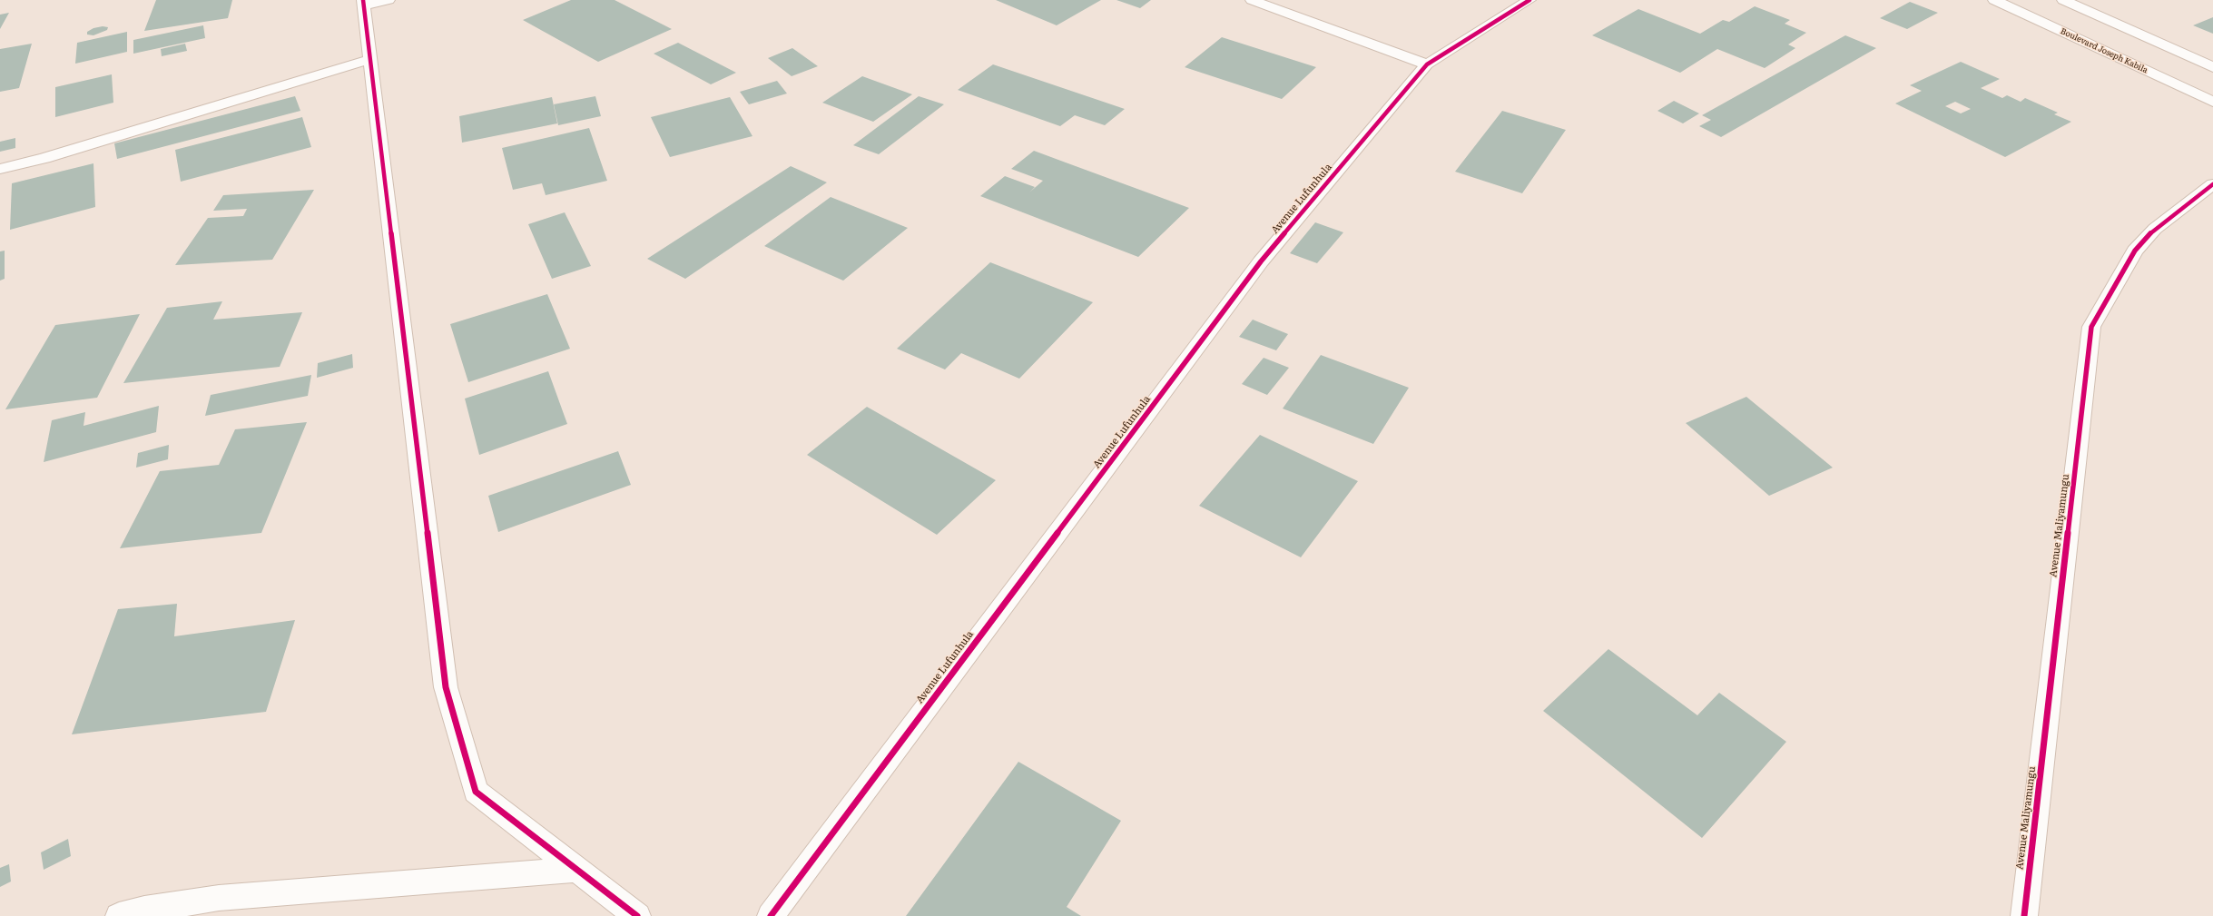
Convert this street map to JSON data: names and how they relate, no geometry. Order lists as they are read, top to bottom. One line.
{"streets":{"street":["Boulevard Joseph Kabila","Avenue Lufunhula","Avenue Maliyamungu"]}}
